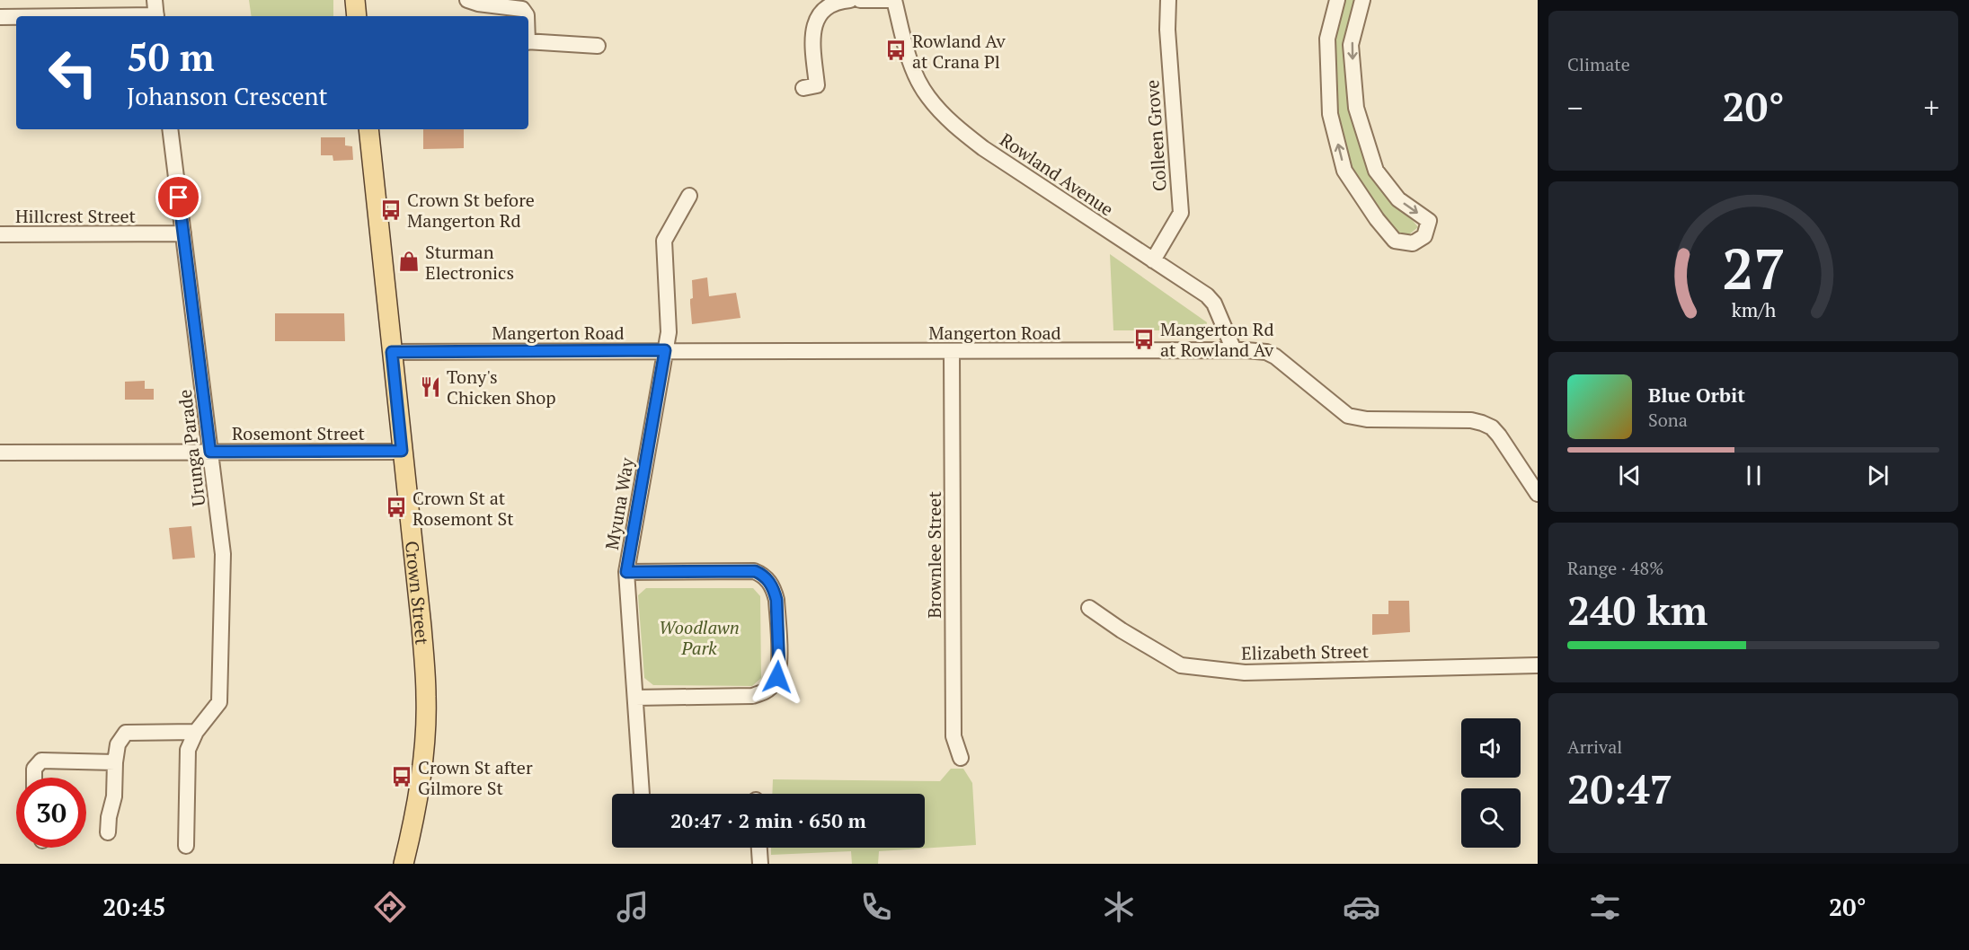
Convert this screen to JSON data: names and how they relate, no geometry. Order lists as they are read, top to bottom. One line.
{"streets":{"main road":["Crown Street"],"street":["Colleen Grove","Rowland Avenue","Hillcrest Street","Mangerton Road","Rosemont Street","Urunga Parade","Myuna Way","Brownlee Street","Elizabeth Street"]},"crossings":[["Colleen Grove","Rowland Avenue"],["Rowland Avenue","Mangerton Road"],["Hillcrest Street","Urunga Parade"],["Mangerton Road","Myuna Way"],["Mangerton Road","Brownlee Street"],["Mangerton Road","Crown Street"],["Rosemont Street","Urunga Parade"],["Rosemont Street","Crown Street"]],"parks":["Woodlawn Park"],"places":{"bus stop":["Rowland Av at Crana Pl","Crown St before Mangerton Rd","Mangerton Rd at Rowland Av","Crown St at Rosemont St","Crown St after Gilmore St"],"shop":["Sturman Electronics"],"restaurant":["Tony's Chicken Shop"]},"page":{"tile":["Climate",["Range · 48%","240 km"],["Arrival","20:47"]],"turn":["50 m","Johanson Crescent"],"heat":["−","20°","+"],"song":["Blue Orbit","Sona"],"limit":"30","trip":"20:47 · 2 min · 650 m","tabs":["20:45","20°"],"gauge":["27","km/h"]}}
